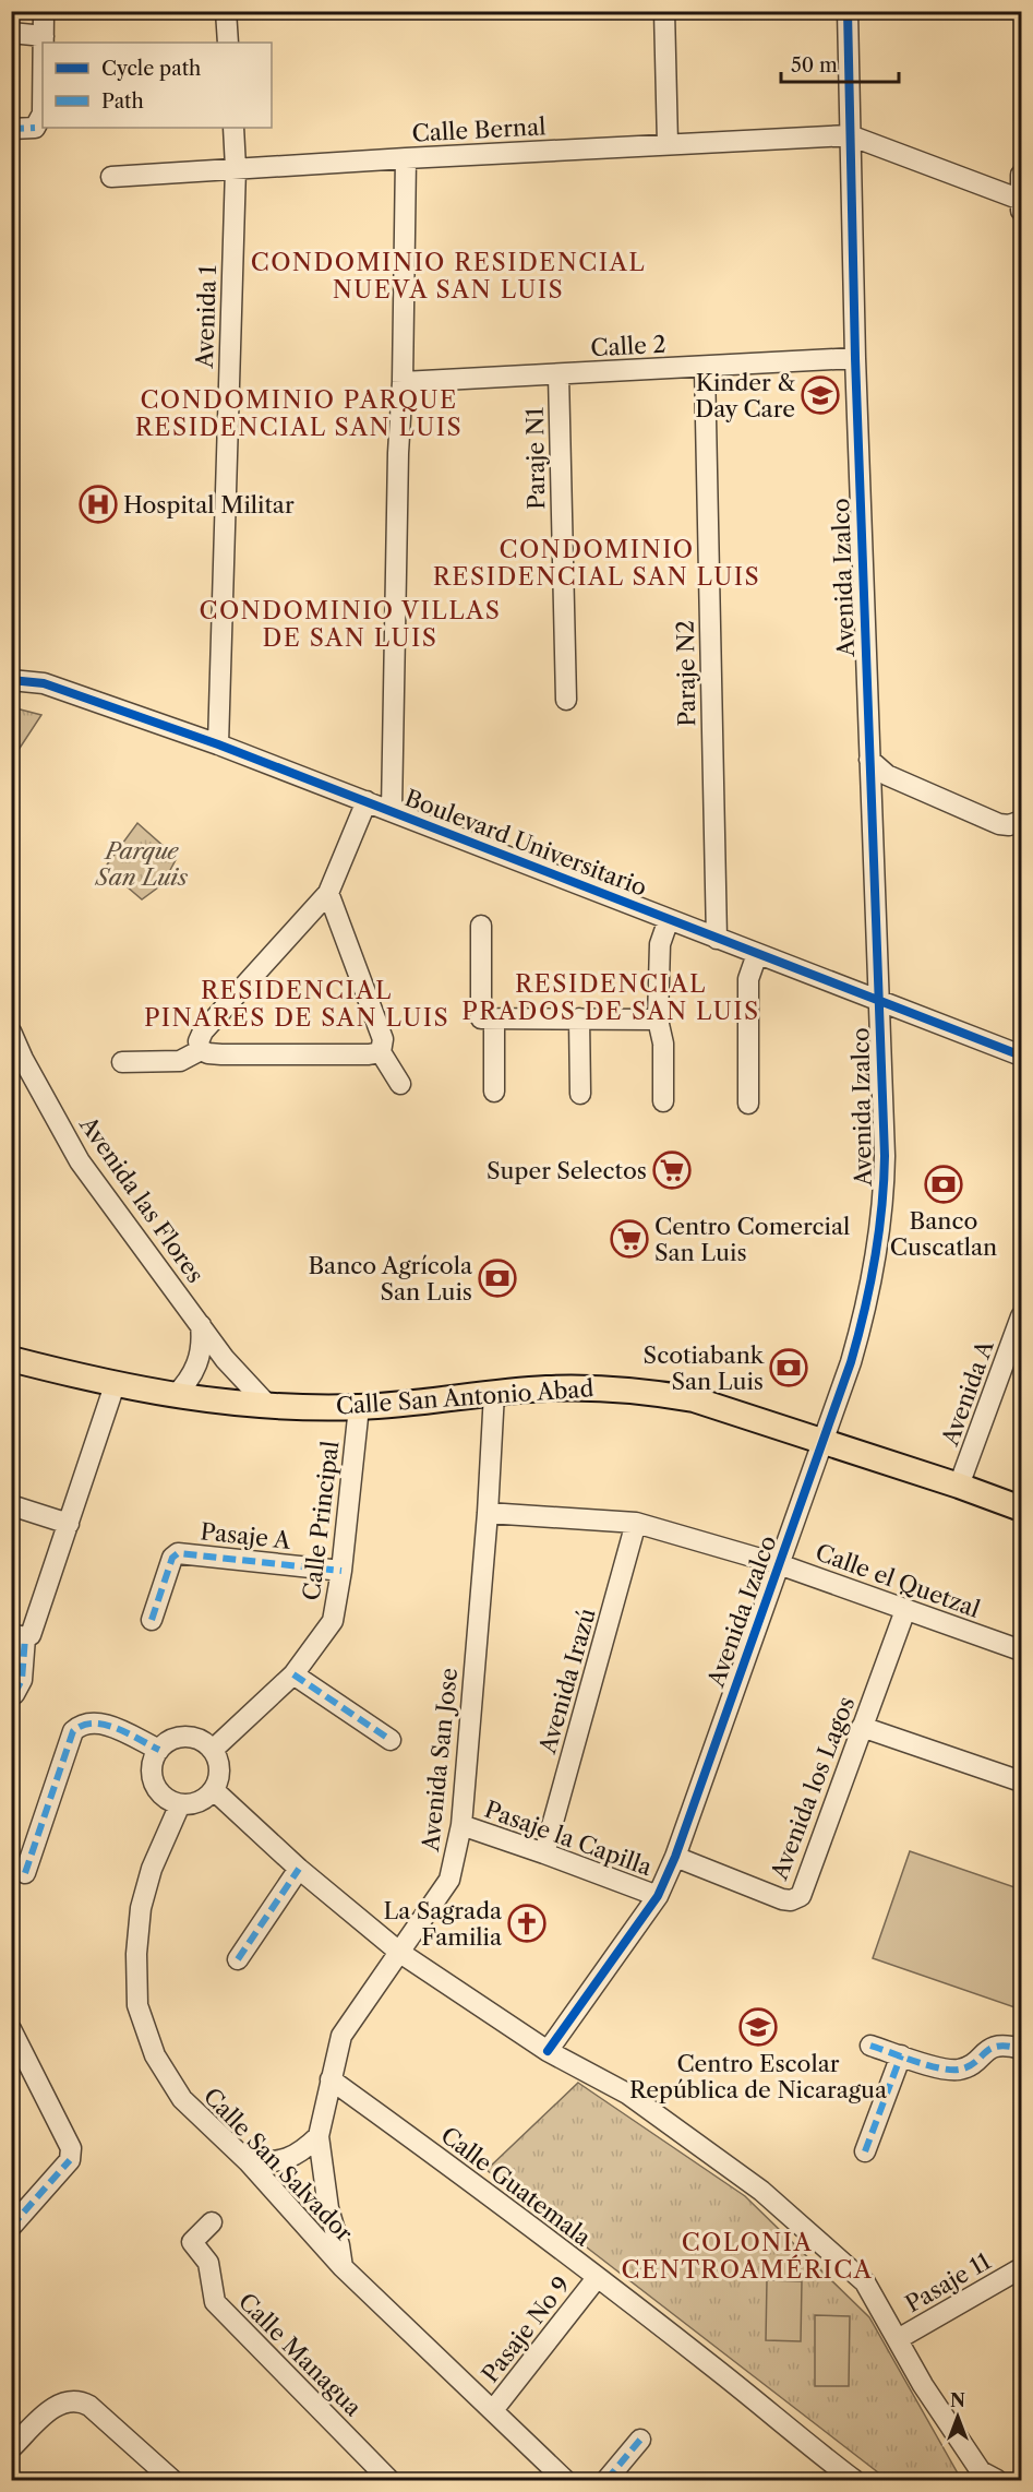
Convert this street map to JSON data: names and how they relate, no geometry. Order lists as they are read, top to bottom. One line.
{"streets":{"main road":["Calle San Antonio Abad"],"street":["Calle Bernal","Avenida 1","Calle 2","Paraje N1","Avenida Izalco","Paraje N2","Boulevard Universitario","Avenida las Flores","Avenida A","Calle Principal","Pasaje A","Calle el Quetzal","Avenida Irazú","Avenida San Jose","Avenida los Lagos","Pasaje la Capilla","Calle San Salvador","Calle Guatemala","Pasaje 11","Pasaje No 9","Calle Managua"]},"crossings":[["Calle Bernal","Avenida 1"],["Calle Bernal","Avenida Izalco"],["Avenida 1","Boulevard Universitario"],["Calle 2","Paraje N1"],["Calle 2","Avenida Izalco"],["Calle 2","Paraje N2"],["Avenida Izalco","Boulevard Universitario"],["Avenida Izalco","Calle San Antonio Abad"],["Avenida Izalco","Calle el Quetzal"],["Avenida Izalco","Avenida los Lagos"],["Avenida Izalco","Pasaje la Capilla"],["Paraje N2","Boulevard Universitario"],["Avenida las Flores","Calle San Antonio Abad"],["Avenida A","Calle San Antonio Abad"],["Calle San Antonio Abad","Calle Principal"],["Calle San Antonio Abad","Avenida San Jose"],["Calle Principal","Pasaje A"],["Calle Principal","Calle San Salvador"],["Calle el Quetzal","Avenida Irazú"],["Calle el Quetzal","Avenida San Jose"],["Calle el Quetzal","Avenida los Lagos"],["Avenida Irazú","Pasaje la Capilla"],["Avenida San Jose","Pasaje la Capilla"],["Avenida San Jose","Calle San Salvador"],["Avenida San Jose","Calle Guatemala"],["Calle San Salvador","Pasaje No 9"],["Calle Guatemala","Pasaje No 9"]],"districts":["CONDOMINIO RESIDENCIAL NUEVA SAN LUIS","CONDOMINIO PARQUE RESIDENCIAL SAN LUIS","CONDOMINIO RESIDENCIAL SAN LUIS","CONDOMINIO VILLAS DE SAN LUIS","RESIDENCIAL PRADOS DE SAN LUIS","RESIDENCIAL PINARES DE SAN LUIS","COLONIA CENTROAMÉRICA"],"parks":["Parque San Luis"],"places":{"school or university":["Kinder & Day Care","Centro Escolar República de Nicaragua"],"hospital":["Hospital Militar"],"supermarket":["Super Selectos","Centro Comercial San Luis"],"bank":["Banco Cuscatlan","Banco Agrícola San Luis","Scotiabank San Luis"],"church":["La Sagrada Familia"]},"legend":["Cycle path","Path"],"scale_bar":"50 m","north":"top"}
